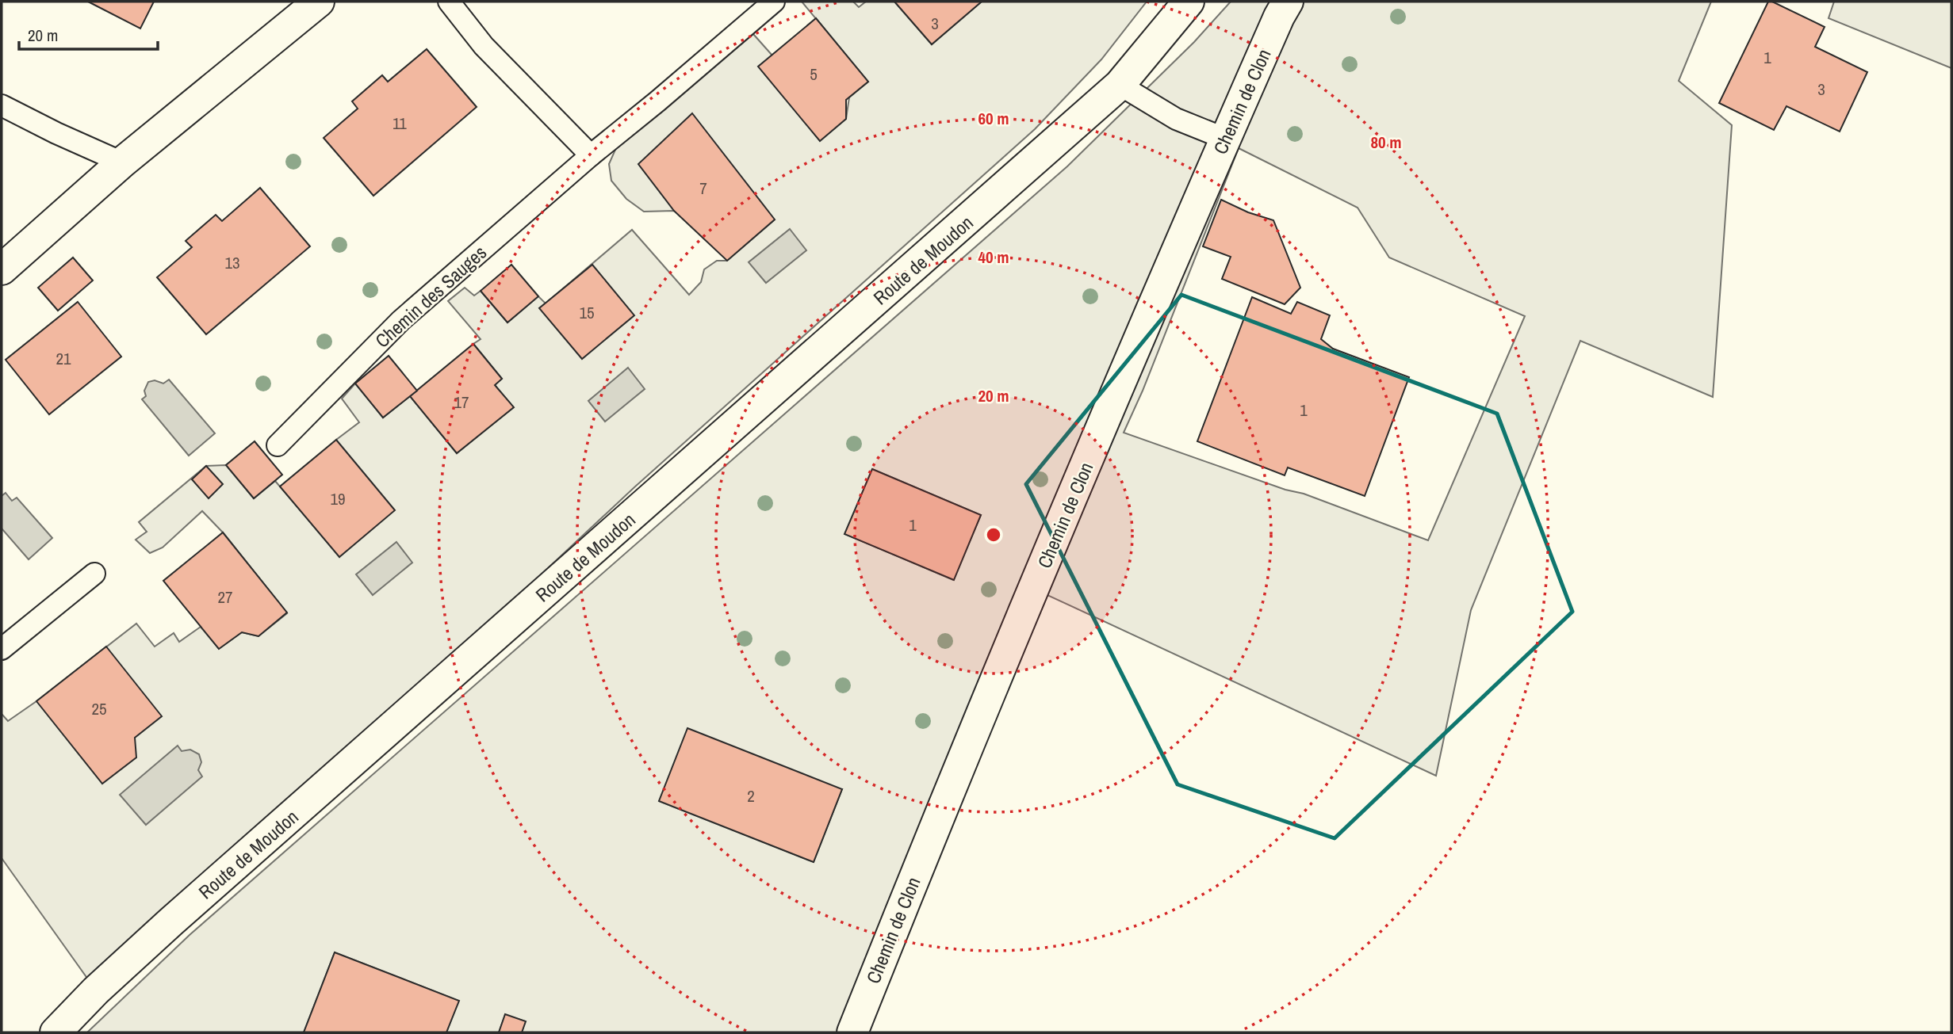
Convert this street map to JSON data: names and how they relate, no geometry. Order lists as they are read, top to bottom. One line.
{"streets":{"main road":["Chemin de Clon","Route de Moudon"],"lane":["Chemin des Sauges"]},"house_numbers":["3","1","5","3","11","7","13","15","21","17","1","19","1","27","25","2"],"scale_bar":"20 m","rings":["60 m","80 m","40 m","20 m"]}
